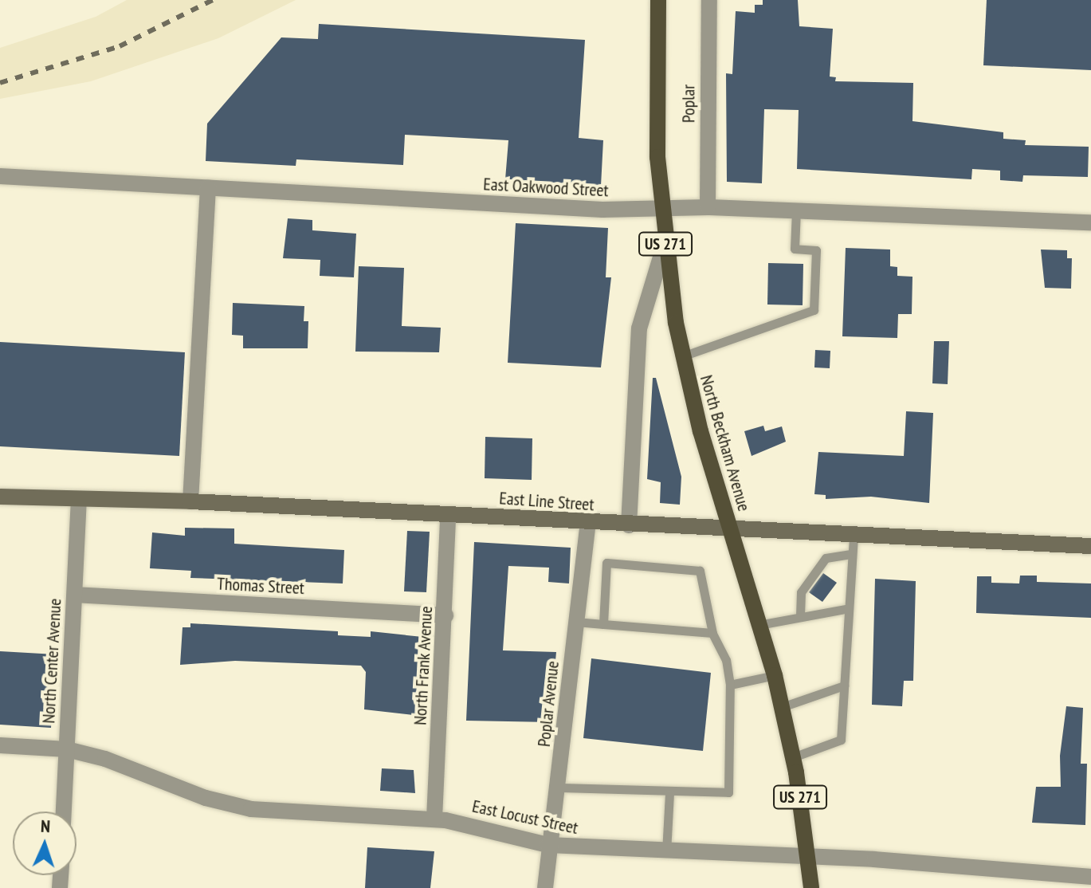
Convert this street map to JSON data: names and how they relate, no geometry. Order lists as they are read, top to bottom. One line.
{"streets":{"main road":["US 271","North Beckham Avenue"],"street":["Poplar","East Oakwood Street","East Line Street","Thomas Street","North Center Avenue","North Frank Avenue","Poplar Avenue","East Locust Street"]},"crossings":[["Poplar","East Oakwood Street"],["East Oakwood Street","North Beckham Avenue"],["North Beckham Avenue","East Line Street"],["North Beckham Avenue","East Locust Street"],["East Line Street","North Center Avenue"],["East Line Street","North Frank Avenue"],["East Line Street","Poplar Avenue"],["Thomas Street","North Center Avenue"],["Thomas Street","North Frank Avenue"],["North Center Avenue","East Locust Street"],["North Frank Avenue","East Locust Street"],["Poplar Avenue","East Locust Street"]],"north":"top"}
